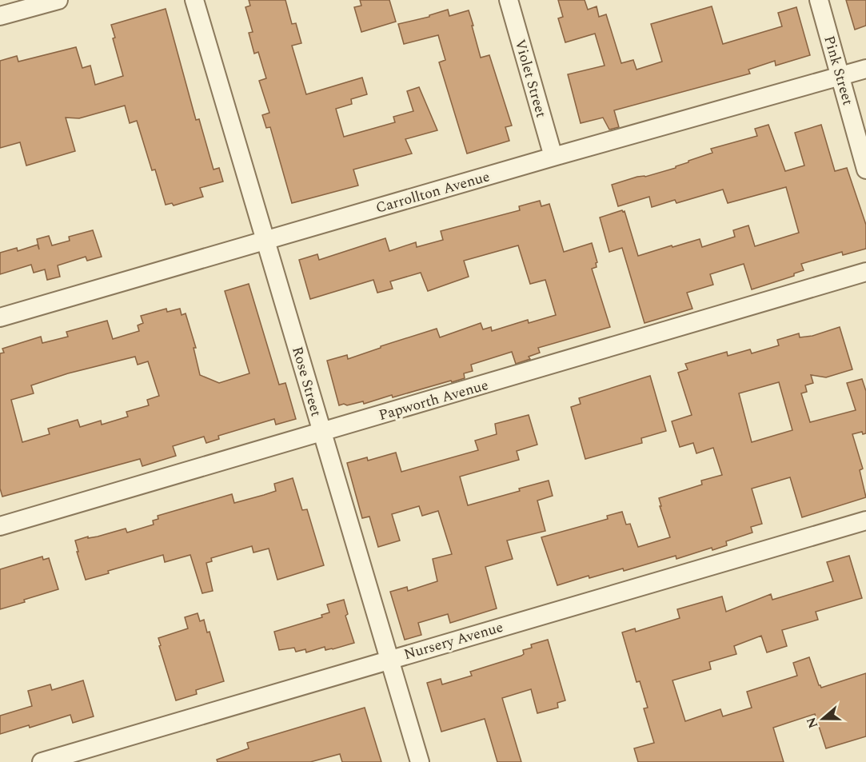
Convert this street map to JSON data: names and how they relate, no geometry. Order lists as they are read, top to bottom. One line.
{"streets":{"street":["Pink Street","Violet Street","Carrollton Avenue","Rose Street","Papworth Avenue","Nursery Avenue"]},"crossings":[["Pink Street","Carrollton Avenue"],["Violet Street","Carrollton Avenue"],["Carrollton Avenue","Rose Street"],["Rose Street","Papworth Avenue"],["Rose Street","Nursery Avenue"]],"north":"left"}
